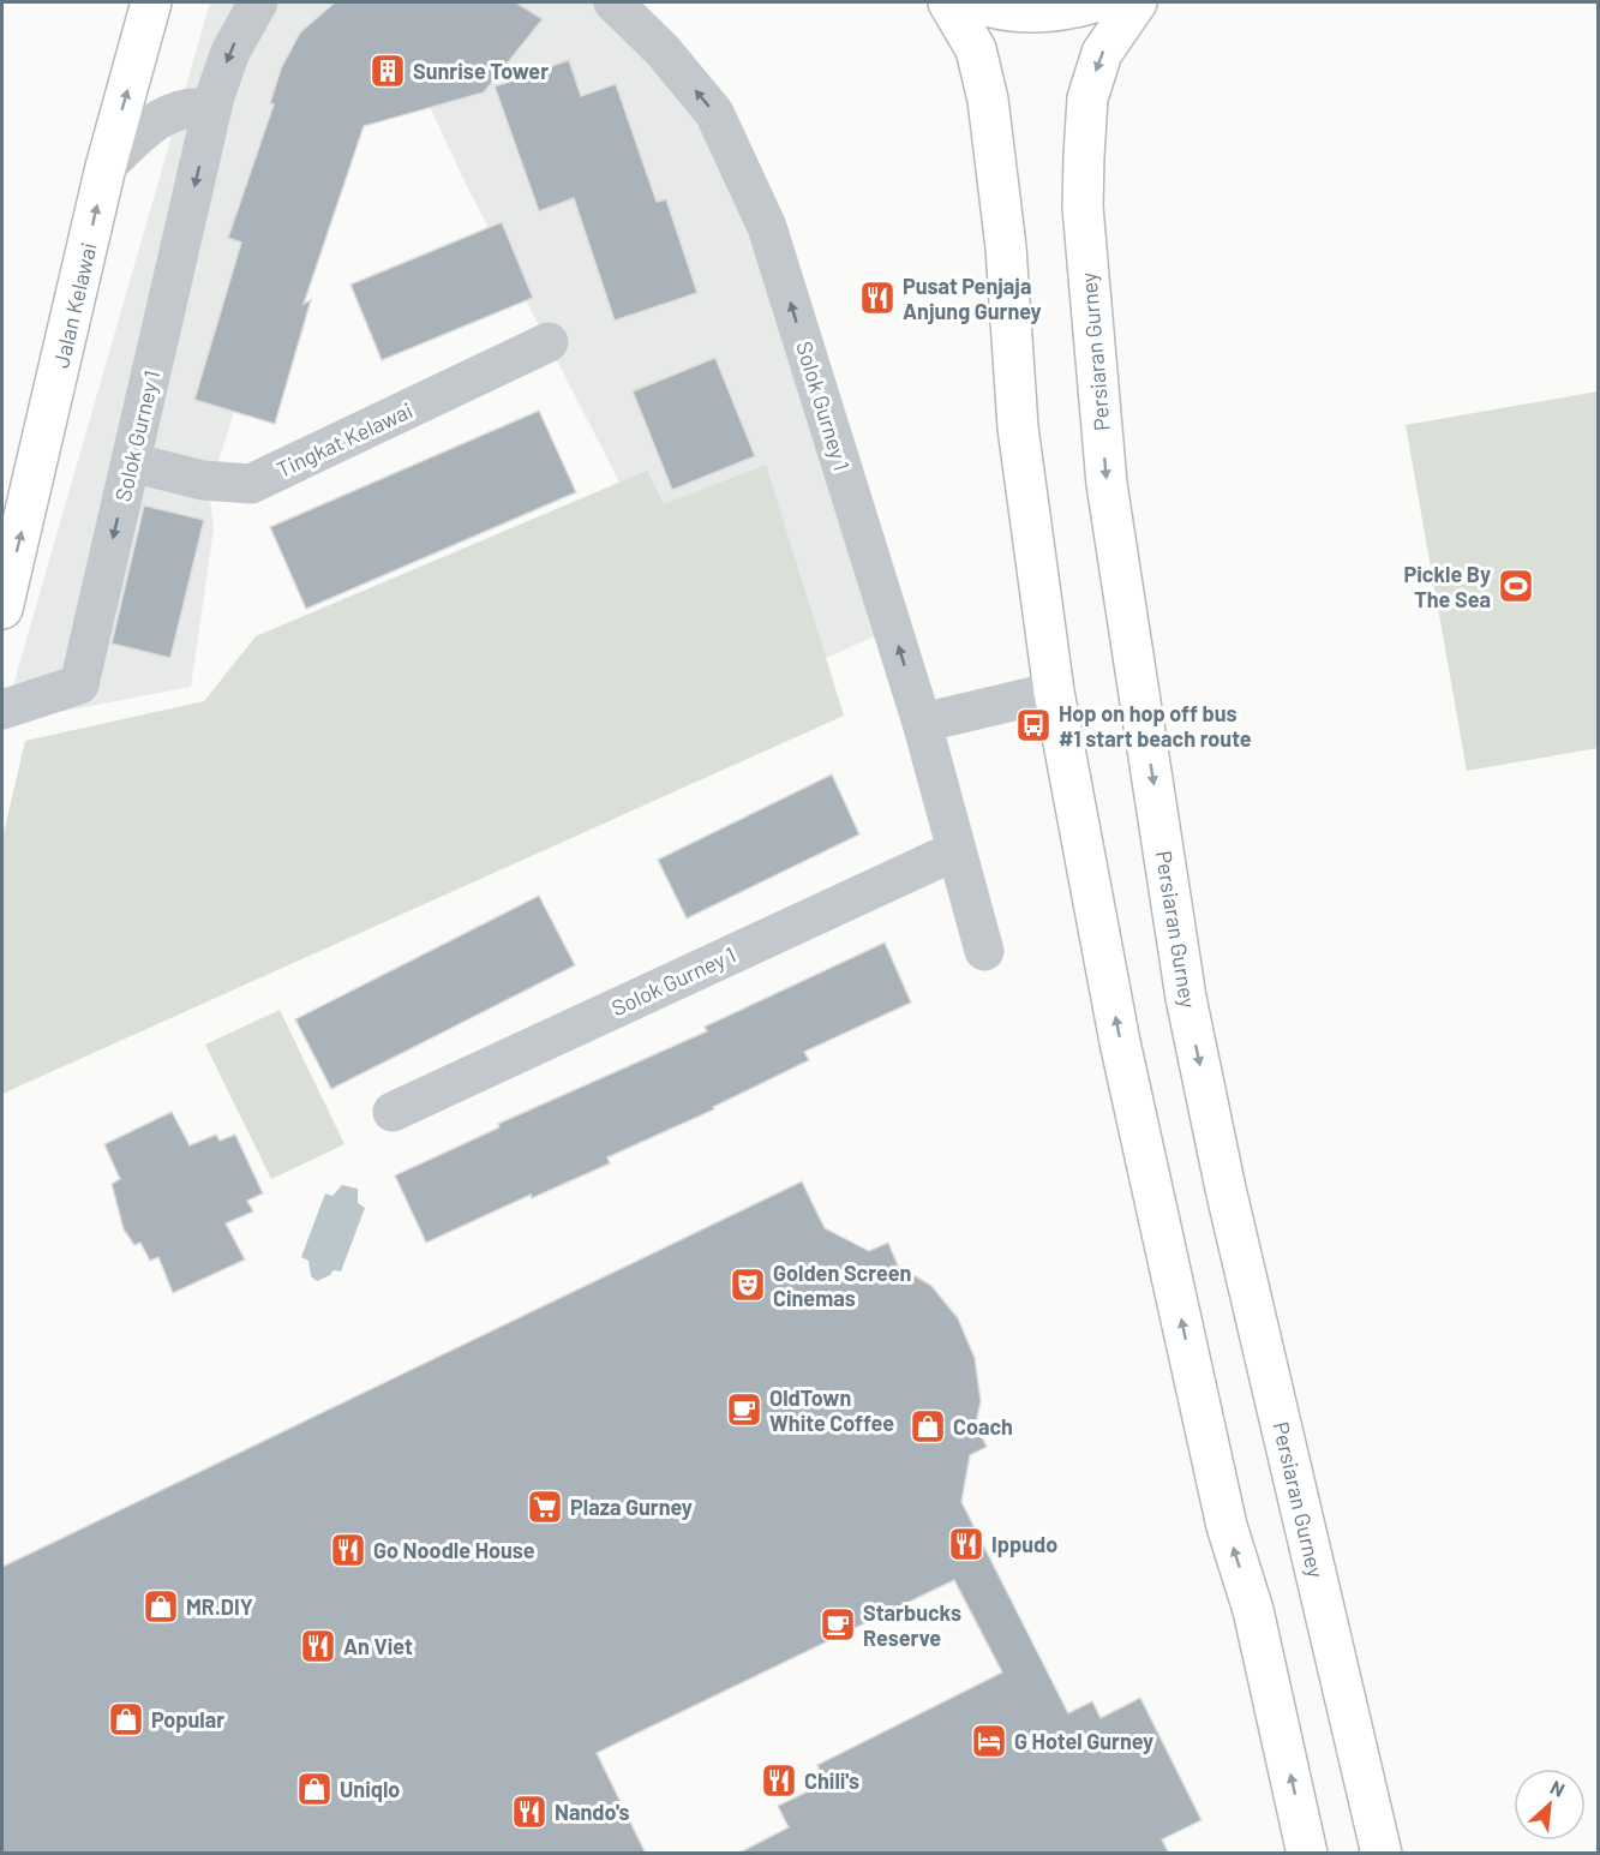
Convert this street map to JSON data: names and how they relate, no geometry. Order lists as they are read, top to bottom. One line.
{"streets":{"main road":["Jalan Kelawai","Persiaran Gurney"],"street":["Solok Gurney 1","Tingkat Kelawai"]},"crossings":[["Solok Gurney 1","Tingkat Kelawai"]],"one_way":["Jalan Kelawai"],"places":{"building":["Sunrise Tower"],"restaurant":["Pusat Penjaja Anjung Gurney","Ippudo","Go Noodle House","An Viet","Chili's","Nando's"],"sports":["Pickle By The Sea"],"bus stop":["Hop on hop off bus #1 start beach route"],"theatre":["Golden Screen Cinemas"],"cafe":["OldTown White Coffee","Starbucks Reserve"],"shop":["Coach","MR.DIY","Popular","Uniqlo"],"supermarket":["Plaza Gurney"],"hotel":["G Hotel Gurney"]},"north":"top right"}
